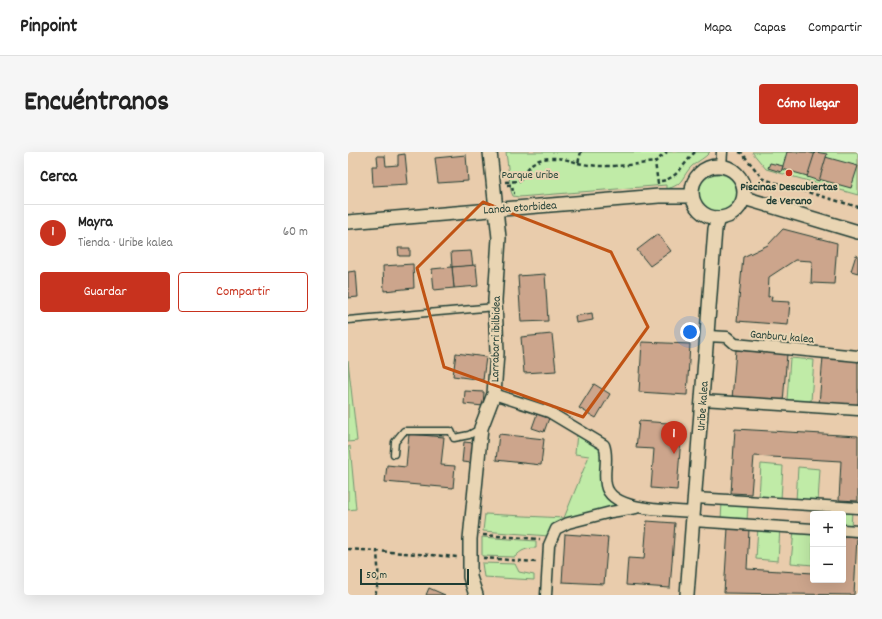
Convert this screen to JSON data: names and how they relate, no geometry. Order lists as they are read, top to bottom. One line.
{"streets":{"street":["Landa etorbidea","Ganburu kalea","Larrabarri ibilbidea","Uribe kalea"]},"crossings":[["Landa etorbidea","Larrabarri ibilbidea"],["Landa etorbidea","Uribe kalea"],["Ganburu kalea","Uribe kalea"]],"parks":["Parque Uribe"],"places":["Piscinas Descubiertas de Verano"],"scale_bar":"50 m","page":{"header":"Pinpoint","nav":["Mapa","Capas","Compartir"],"title":"Encuéntranos","buttons":["Cómo llegar",["Guardar","Compartir"]],"heading":"Cerca","list":[{"mark":"1","name":"Mayra","note":"Tienda · Uribe kalea","value":"60 m"}],"pins":"1","map_buttons":["+","−"],"scale":"50 m"}}
